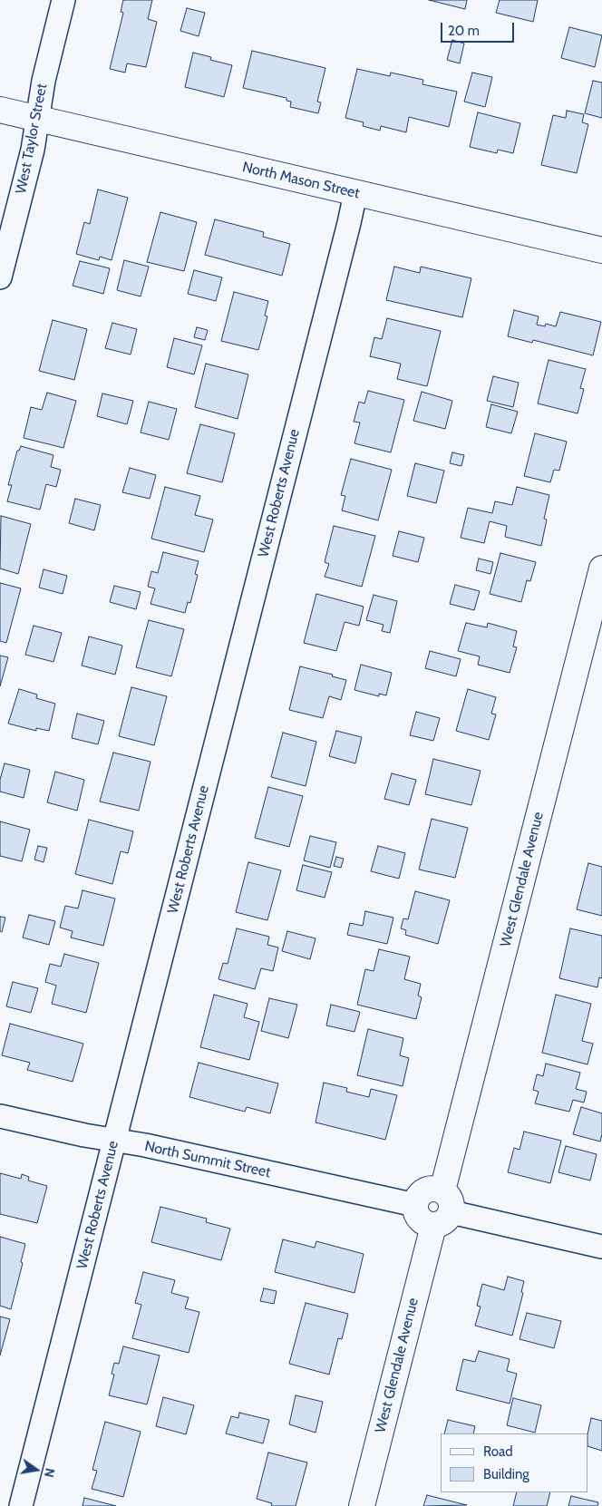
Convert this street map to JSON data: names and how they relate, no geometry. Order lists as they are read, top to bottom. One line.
{"streets":{"street":["West Taylor Street","North Mason Street","West Roberts Avenue","West Glendale Avenue","North Summit Street"]},"crossings":[["West Taylor Street","North Mason Street"],["North Mason Street","West Roberts Avenue"],["West Roberts Avenue","North Summit Street"]],"legend":["Road","Building"],"scale_bar":"20 m","north":"right"}
